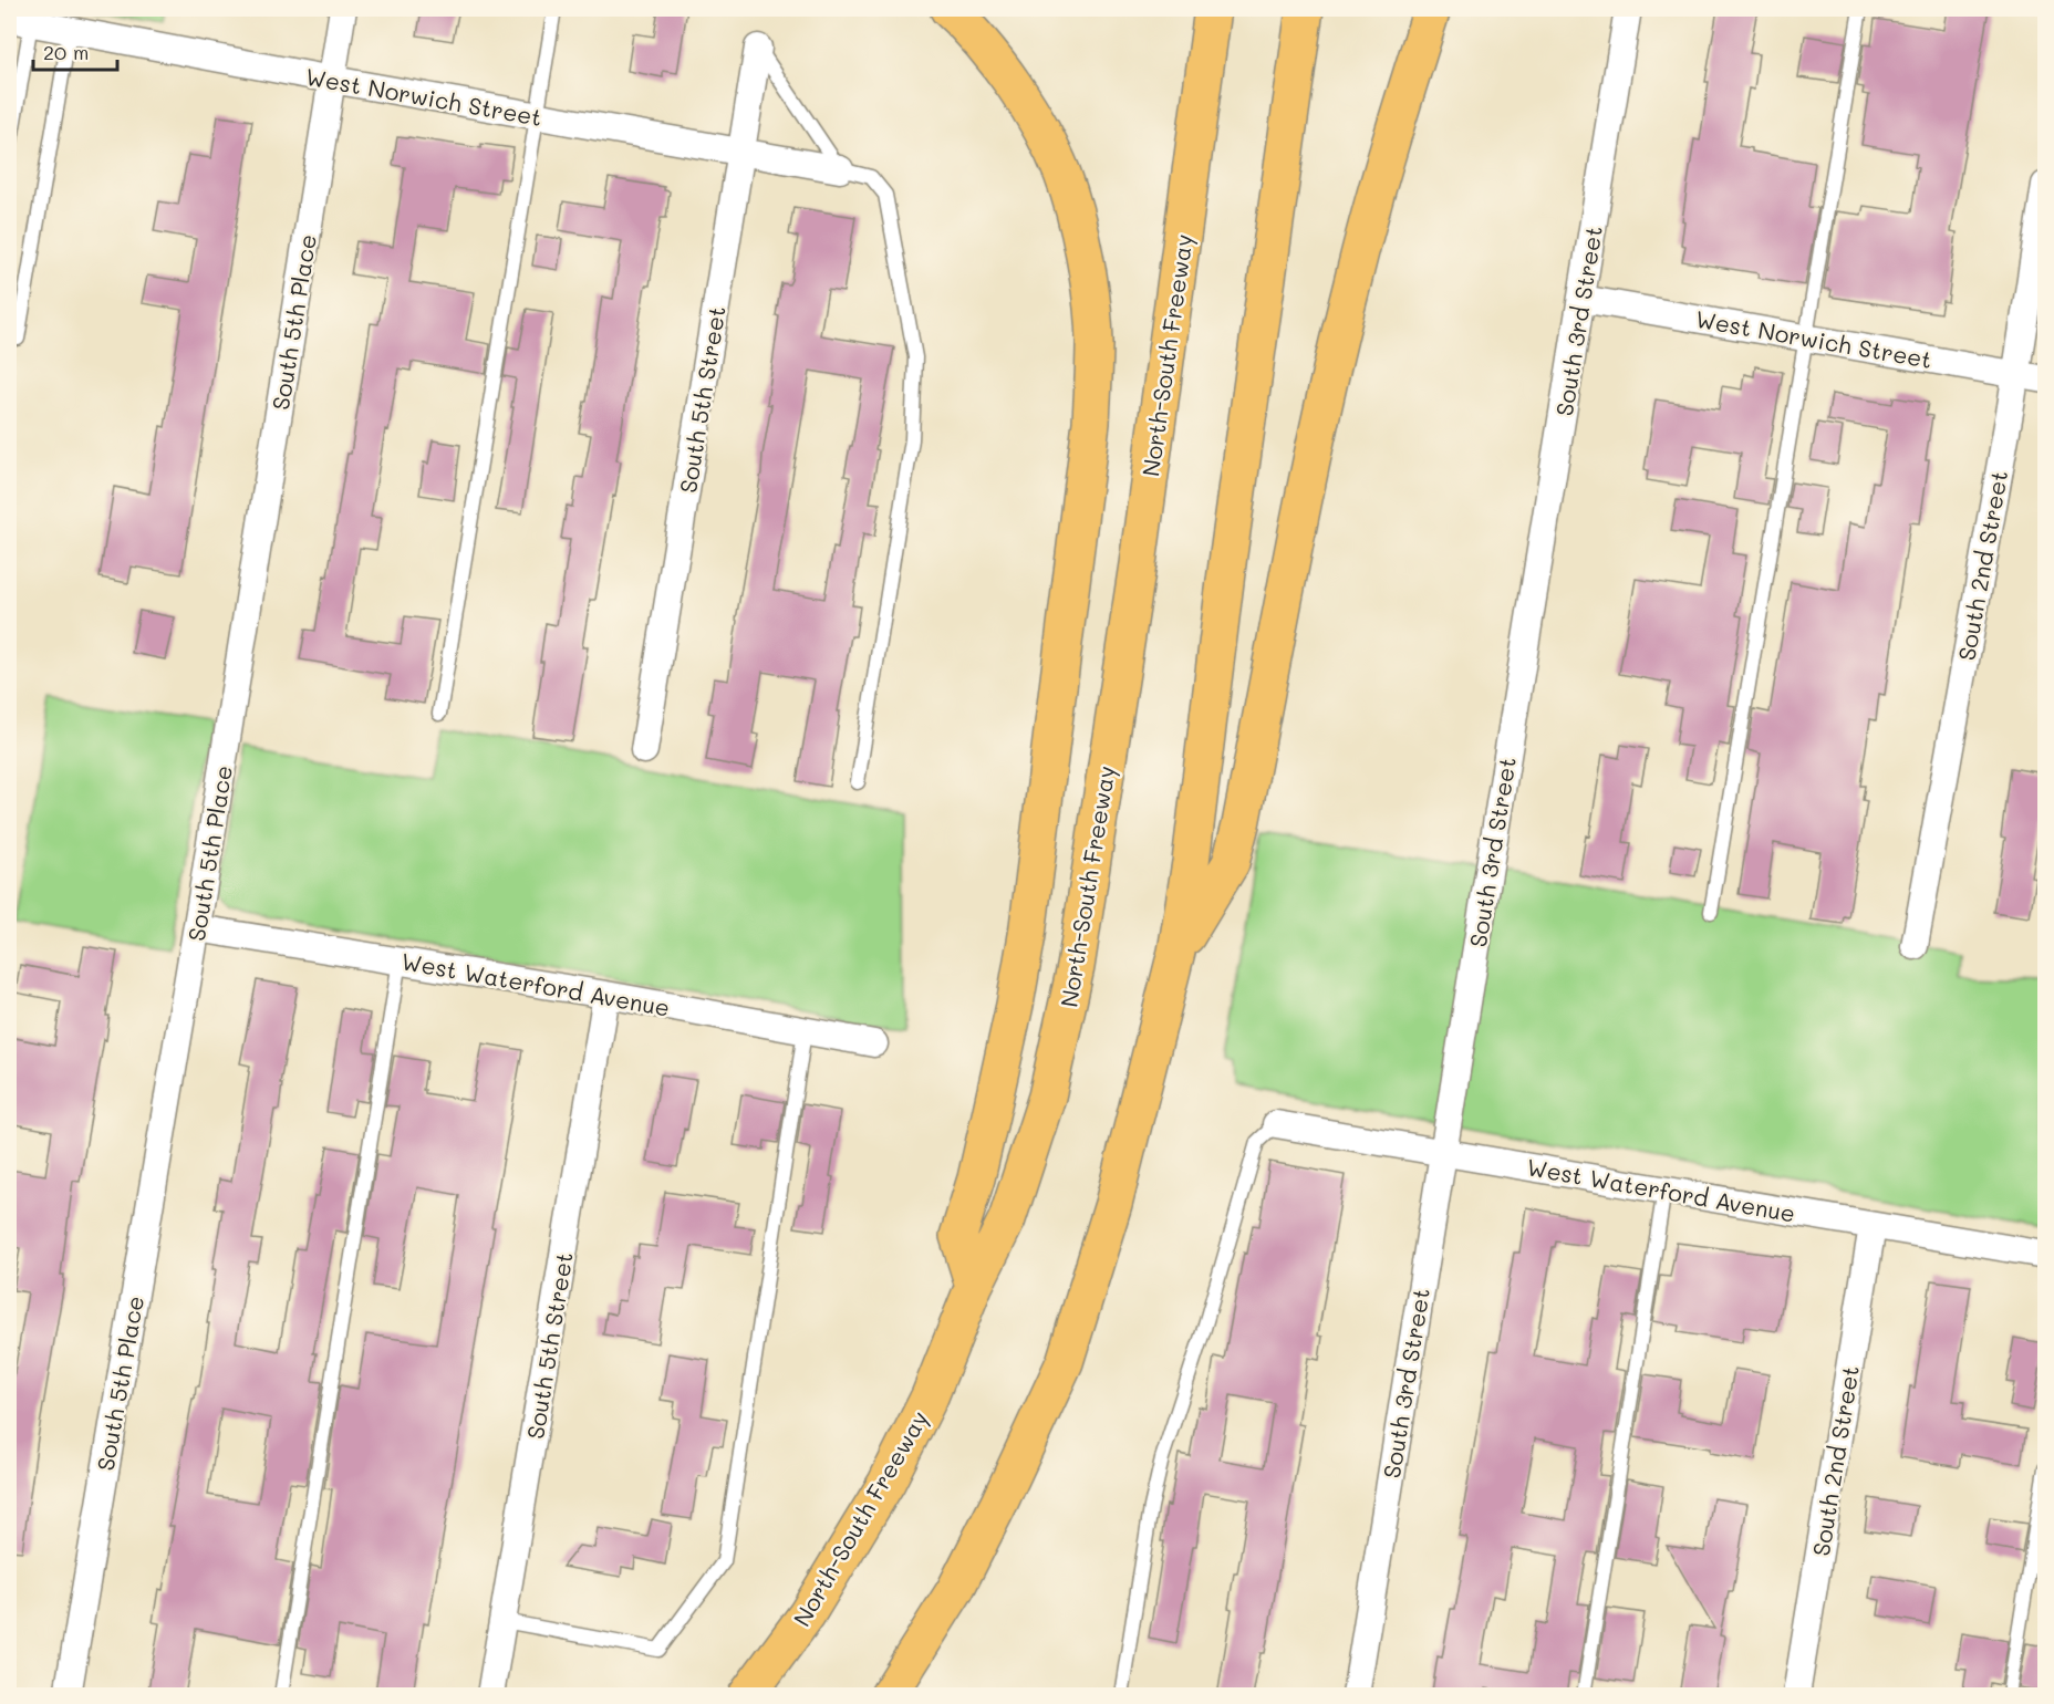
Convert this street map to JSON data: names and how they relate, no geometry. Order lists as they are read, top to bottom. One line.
{"streets":{"highway":["North-South Freeway"],"street":["West Norwich Street","South 3rd Street","South 5th Place","South 5th Street","South 2nd Street","West Waterford Avenue"]},"crossings":[["West Norwich Street","South 3rd Street"],["West Norwich Street","South 5th Place"],["West Norwich Street","South 5th Street"],["West Norwich Street","South 2nd Street"],["South 3rd Street","West Waterford Avenue"],["South 5th Place","West Waterford Avenue"],["South 5th Street","West Waterford Avenue"],["South 2nd Street","West Waterford Avenue"]],"scale_bar":"20 m"}
